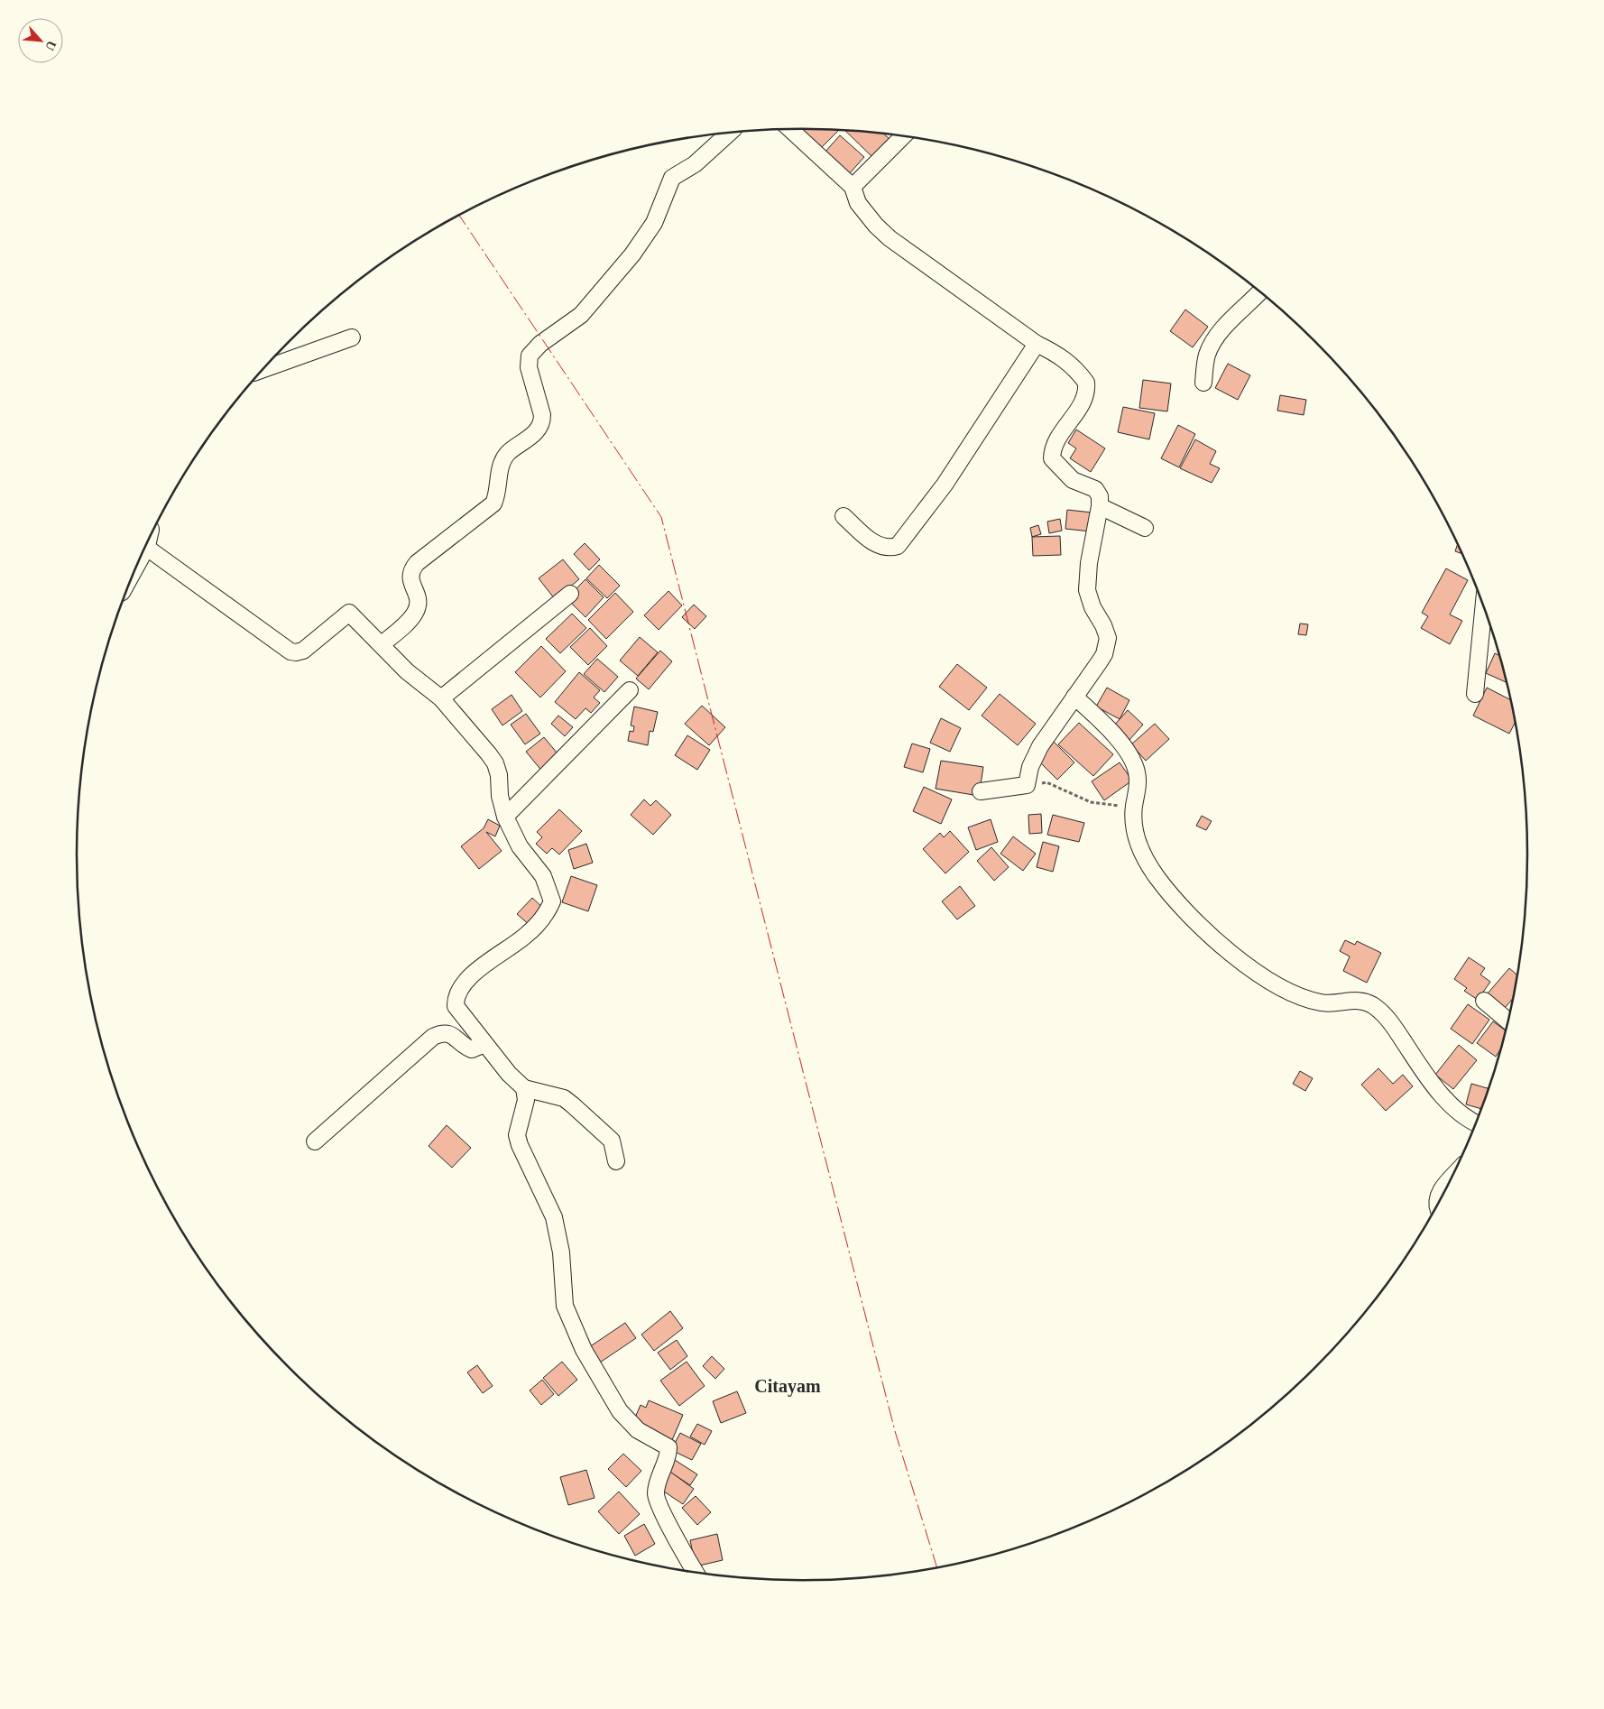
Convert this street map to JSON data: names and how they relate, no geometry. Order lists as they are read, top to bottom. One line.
{"districts":["Citayam"],"north":"bottom right"}
